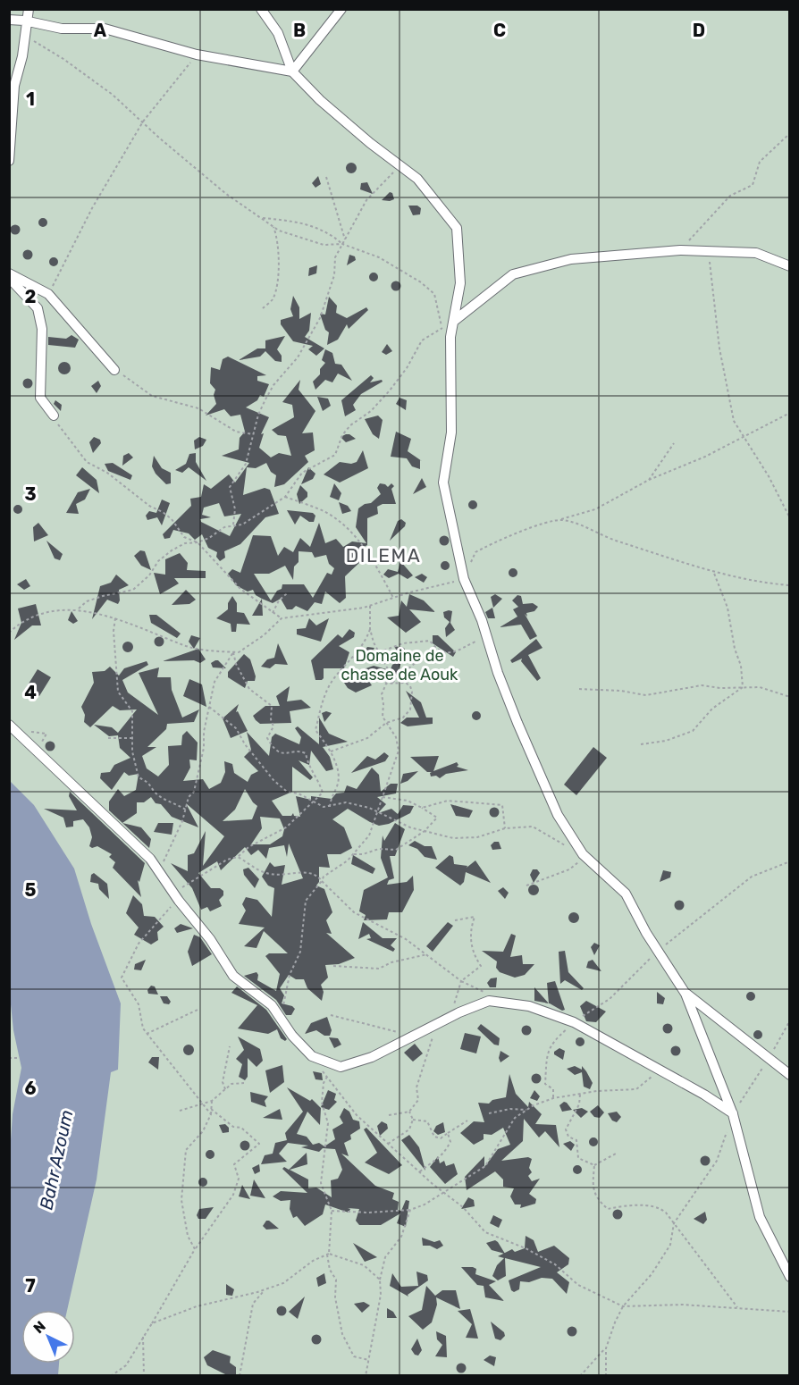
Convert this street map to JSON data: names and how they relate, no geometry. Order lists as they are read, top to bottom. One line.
{"districts":["DILEMA"],"water":["Bahr Azoum"],"parks":["Domaine de chasse de Aouk"],"north":"top left","grid":{"columns":["A","B","C","D"],"rows":["1","2","3","4","5","6","7"]}}
